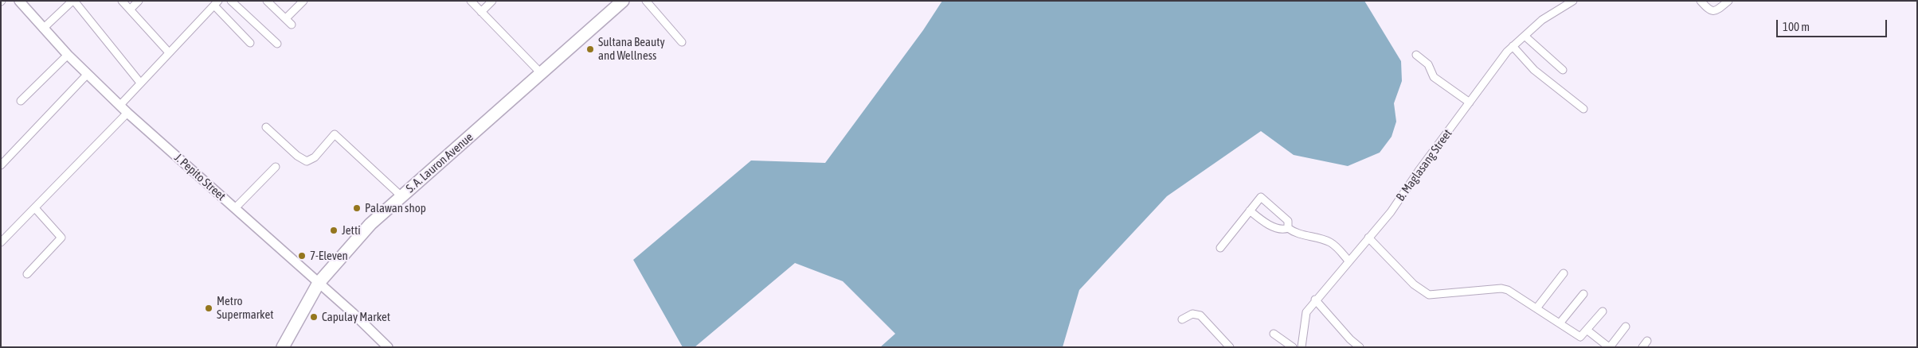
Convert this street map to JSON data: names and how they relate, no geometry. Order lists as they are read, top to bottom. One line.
{"streets":{"highway":["S. A. Lauron Avenue"],"street":["B. Maglasang Street","J. Pepito Street"]},"crossings":[["S. A. Lauron Avenue","J. Pepito Street"]],"places":["Sultana Beauty and Wellness","Palawan shop","Jetti","7-Eleven","Metro Supermarket","Capulay Market"],"scale_bar":"100 m"}
